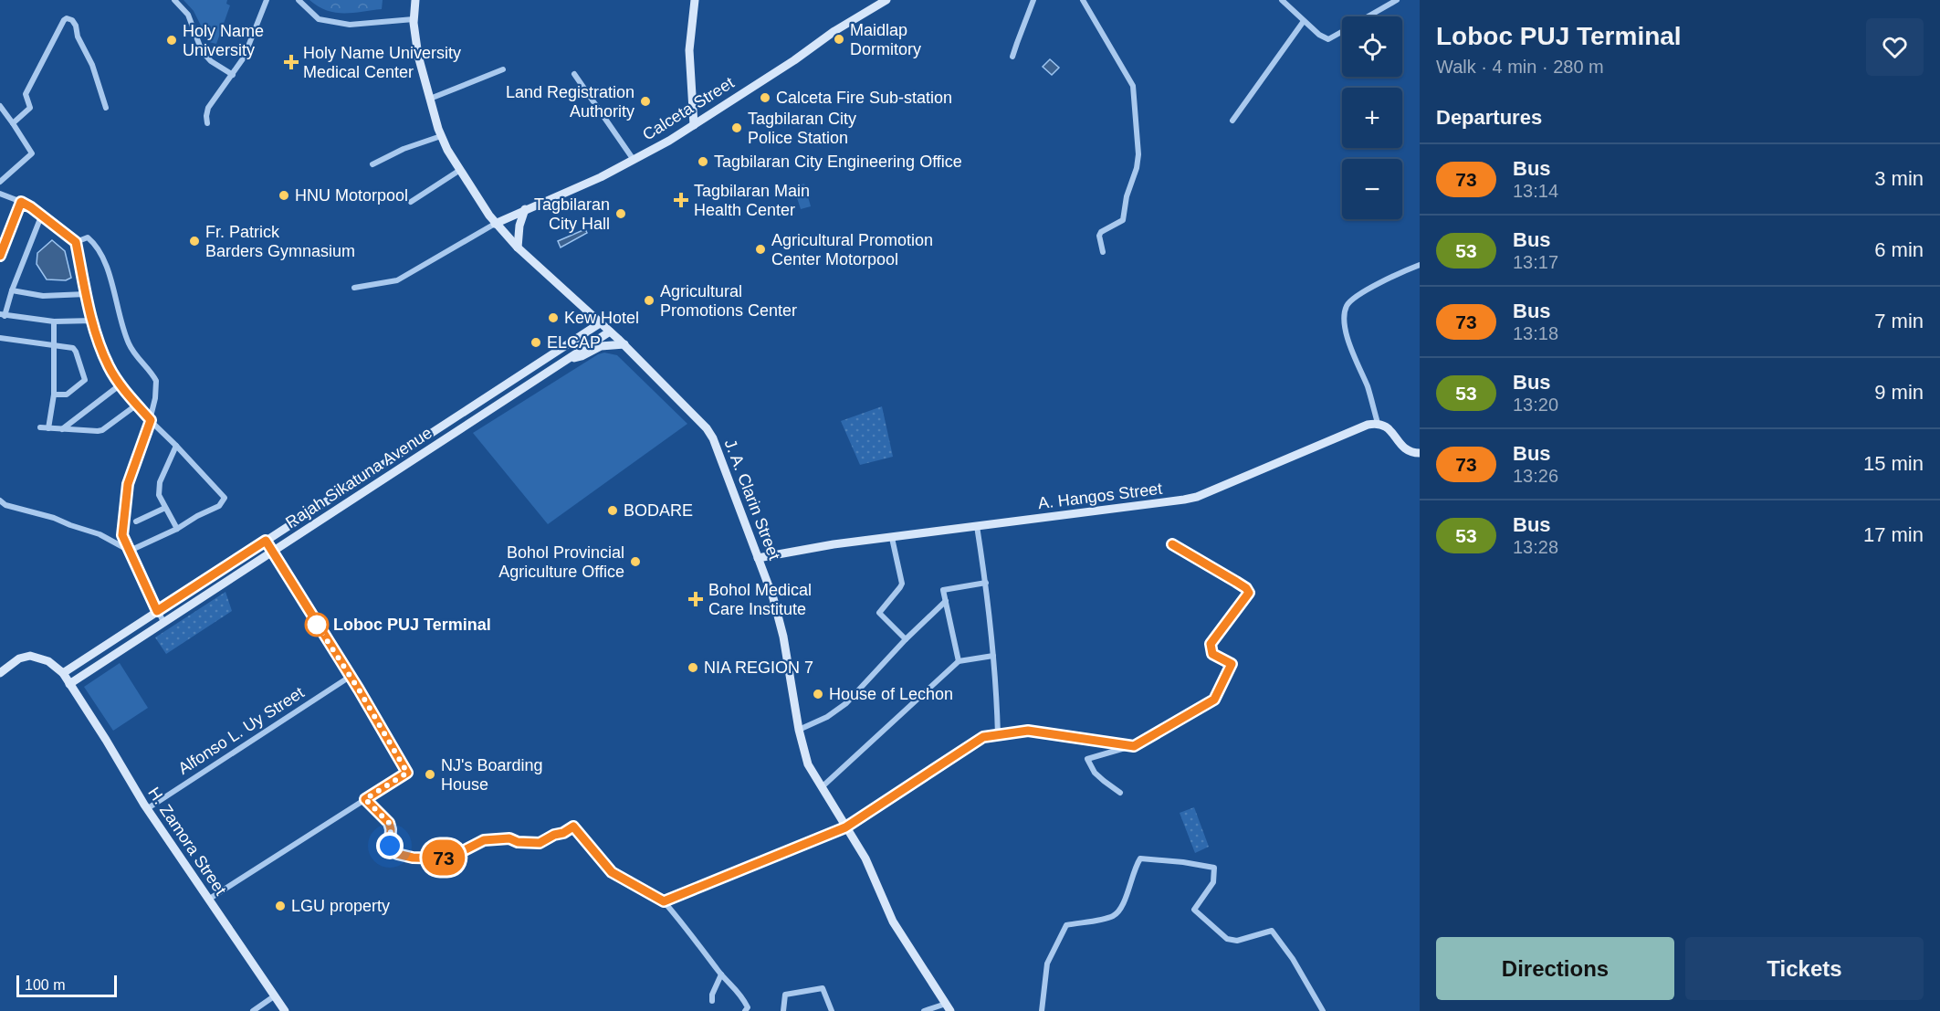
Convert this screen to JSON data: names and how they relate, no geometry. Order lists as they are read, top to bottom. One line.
{"streets":{"main road":["Calceta Street","Rajah Sikatuna Avenue","A. Hangos Street","J. A. Clarin Street","H. Zamora Street"],"street":["Alfonso L. Uy Street"]},"crossings":[["Calceta Street","J. A. Clarin Street"],["Rajah Sikatuna Avenue","J. A. Clarin Street"],["Rajah Sikatuna Avenue","H. Zamora Street"],["A. Hangos Street","J. A. Clarin Street"],["Alfonso L. Uy Street","H. Zamora Street"]],"places":{"other":["Maidlap Dormitory","Holy Name University","Calceta Fire Sub-station","Land Registration Authority","Tagbilaran City Police Station","Tagbilaran City Engineering Office","HNU Motorpool","Tagbilaran City Hall","Fr. Patrick Barders Gymnasium","Agricultural Promotion Center Motorpool","Agricultural Promotions Center","Kew Hotel","ELCAP","BODARE","Bohol Provincial Agriculture Office","Loboc PUJ Terminal","NIA REGION 7","House of Lechon","NJ's Boarding House","LGU property"],"health":["Holy Name University Medical Center","Tagbilaran Main Health Center","Bohol Medical Care Institute"]},"lines":["bus line 73"],"scale_bar":"100 m","page":{"on_map":"73","heading":[["Loboc PUJ Terminal","Walk · 4 min · 280 m"],"Departures"],"map_buttons":["+","−"],"list":[{"mark":"73","name":"Bus","note":"13:14","value":"3 min"},{"mark":"53","name":"Bus","note":"13:17","value":"6 min"},{"mark":"73","name":"Bus","note":"13:18","value":"7 min"},{"mark":"53","name":"Bus","note":"13:20","value":"9 min"},{"mark":"73","name":"Bus","note":"13:26","value":"15 min"},{"mark":"53","name":"Bus","note":"13:28","value":"17 min"}],"buttons":["Directions","Tickets"],"scale":"100 m"}}
